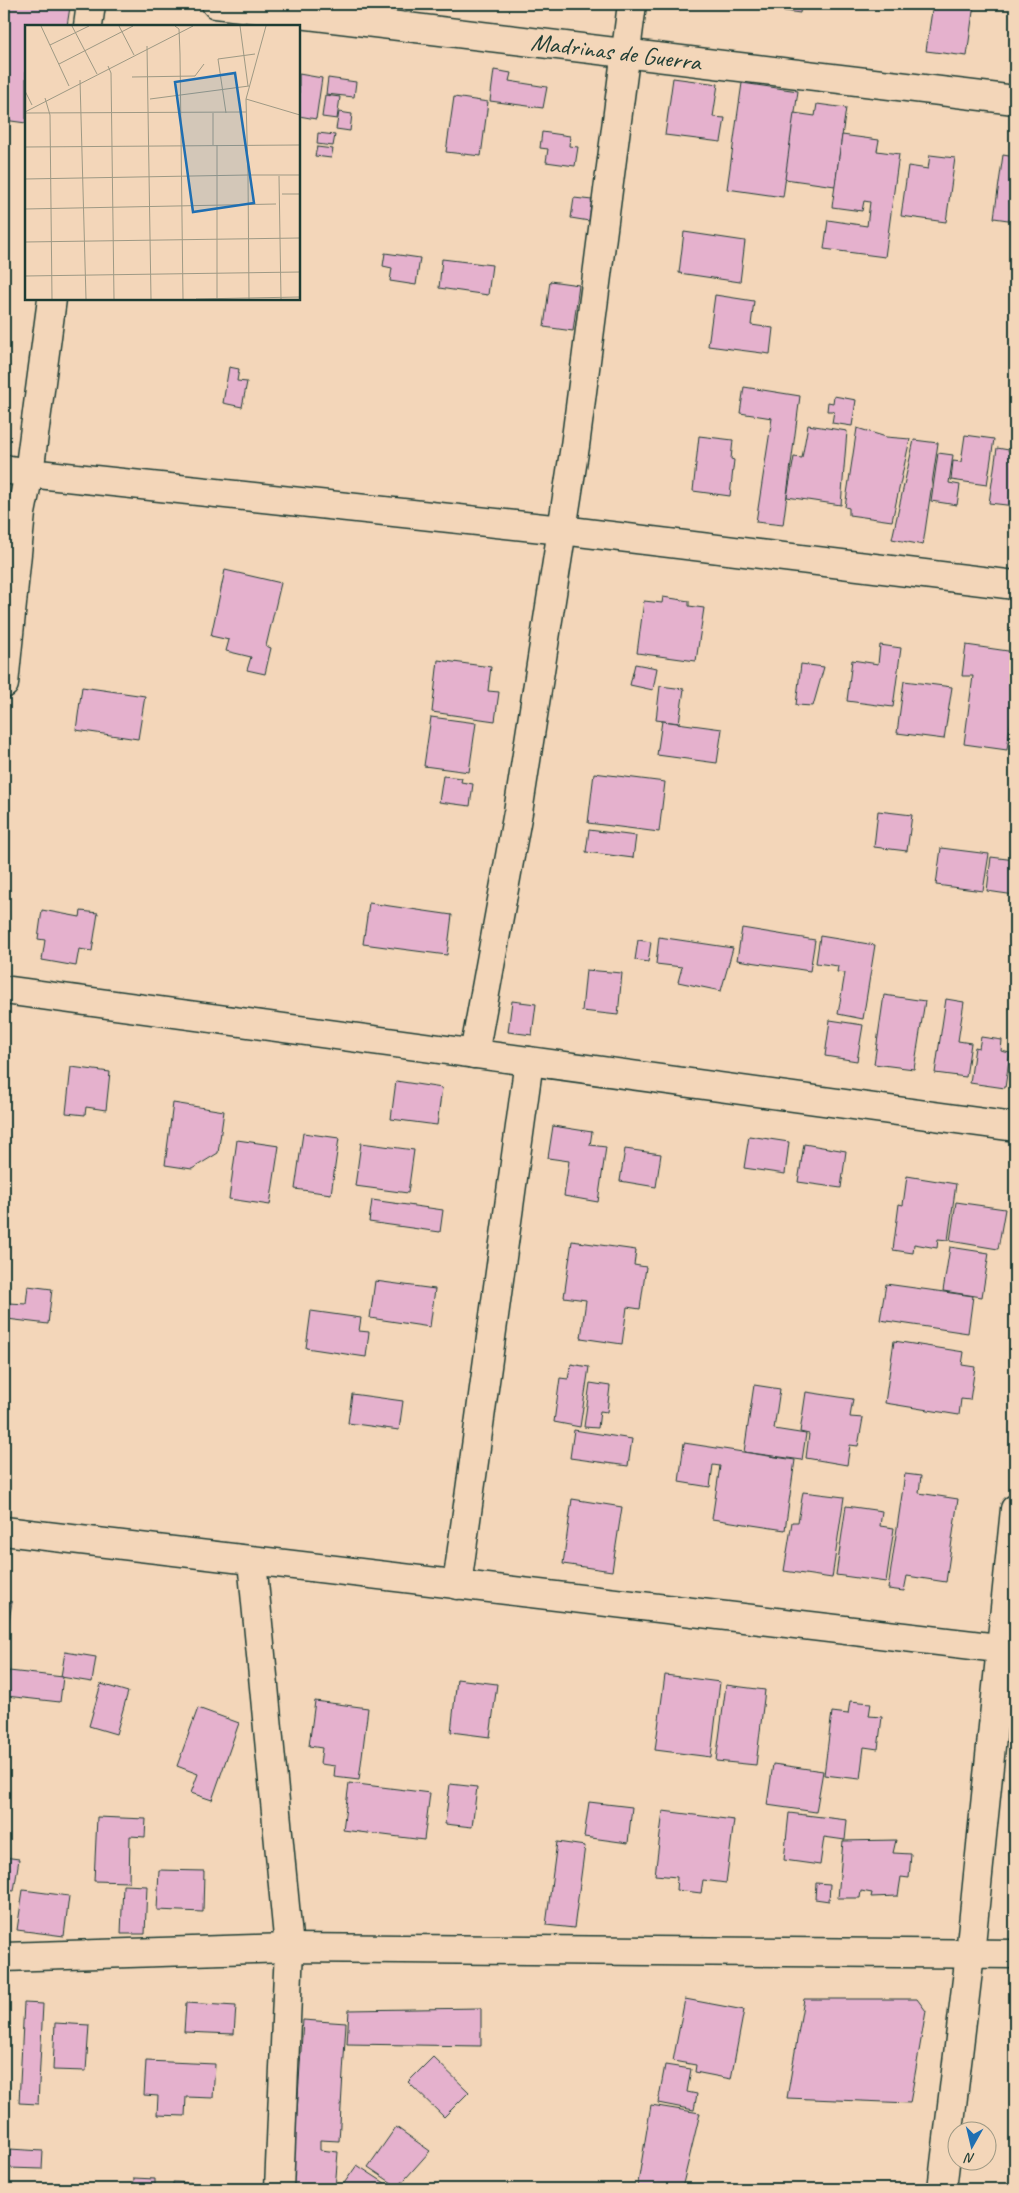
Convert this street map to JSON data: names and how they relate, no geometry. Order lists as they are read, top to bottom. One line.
{"streets":{"street":["Madrinas de Guerra"]},"north":"bottom"}
